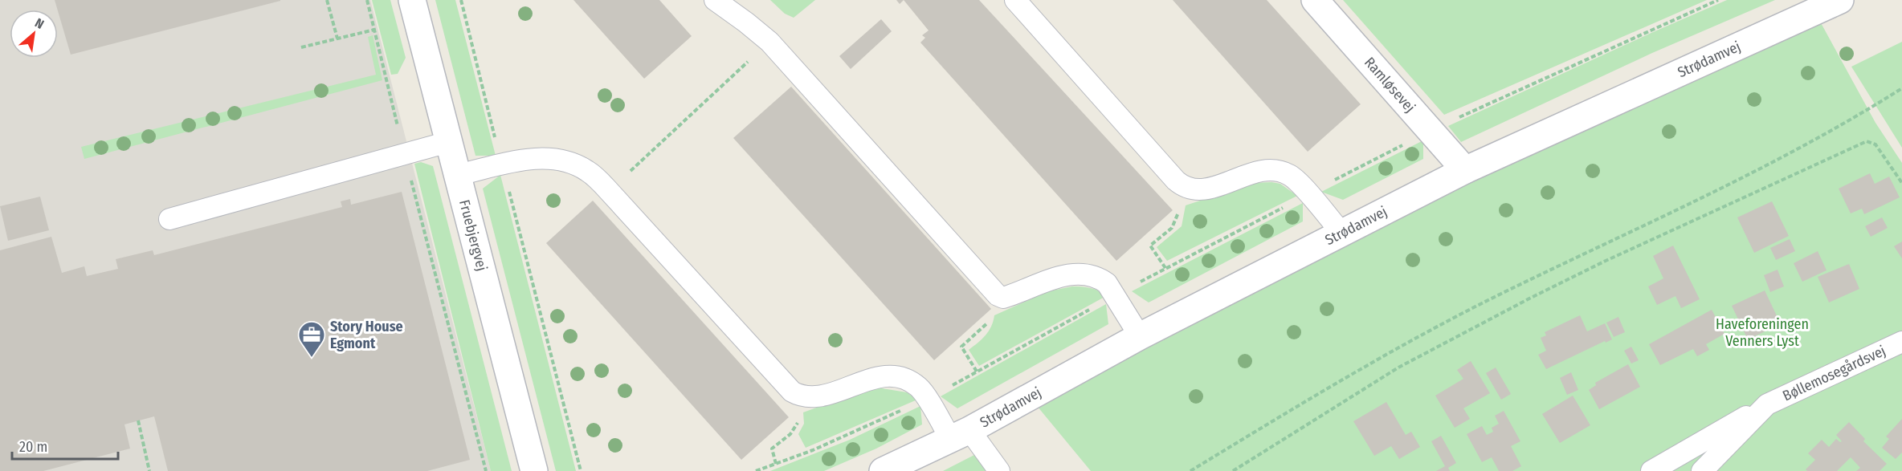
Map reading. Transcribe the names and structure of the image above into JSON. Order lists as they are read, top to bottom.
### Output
{
  "streets": {
    "street": ["Strødamvej", "Ramløsevej", "Fruebjergvej"],
    "lane": ["Bøllemosegårdsvej"]
  },
  "crossings": [
    ["Strødamvej", "Ramløsevej"]
  ],
  "parks": ["Haveforeningen Venners Lyst"],
  "places": {
    "office": ["Story House Egmont"]
  },
  "scale_bar": "20 m",
  "north": "top right"
}
